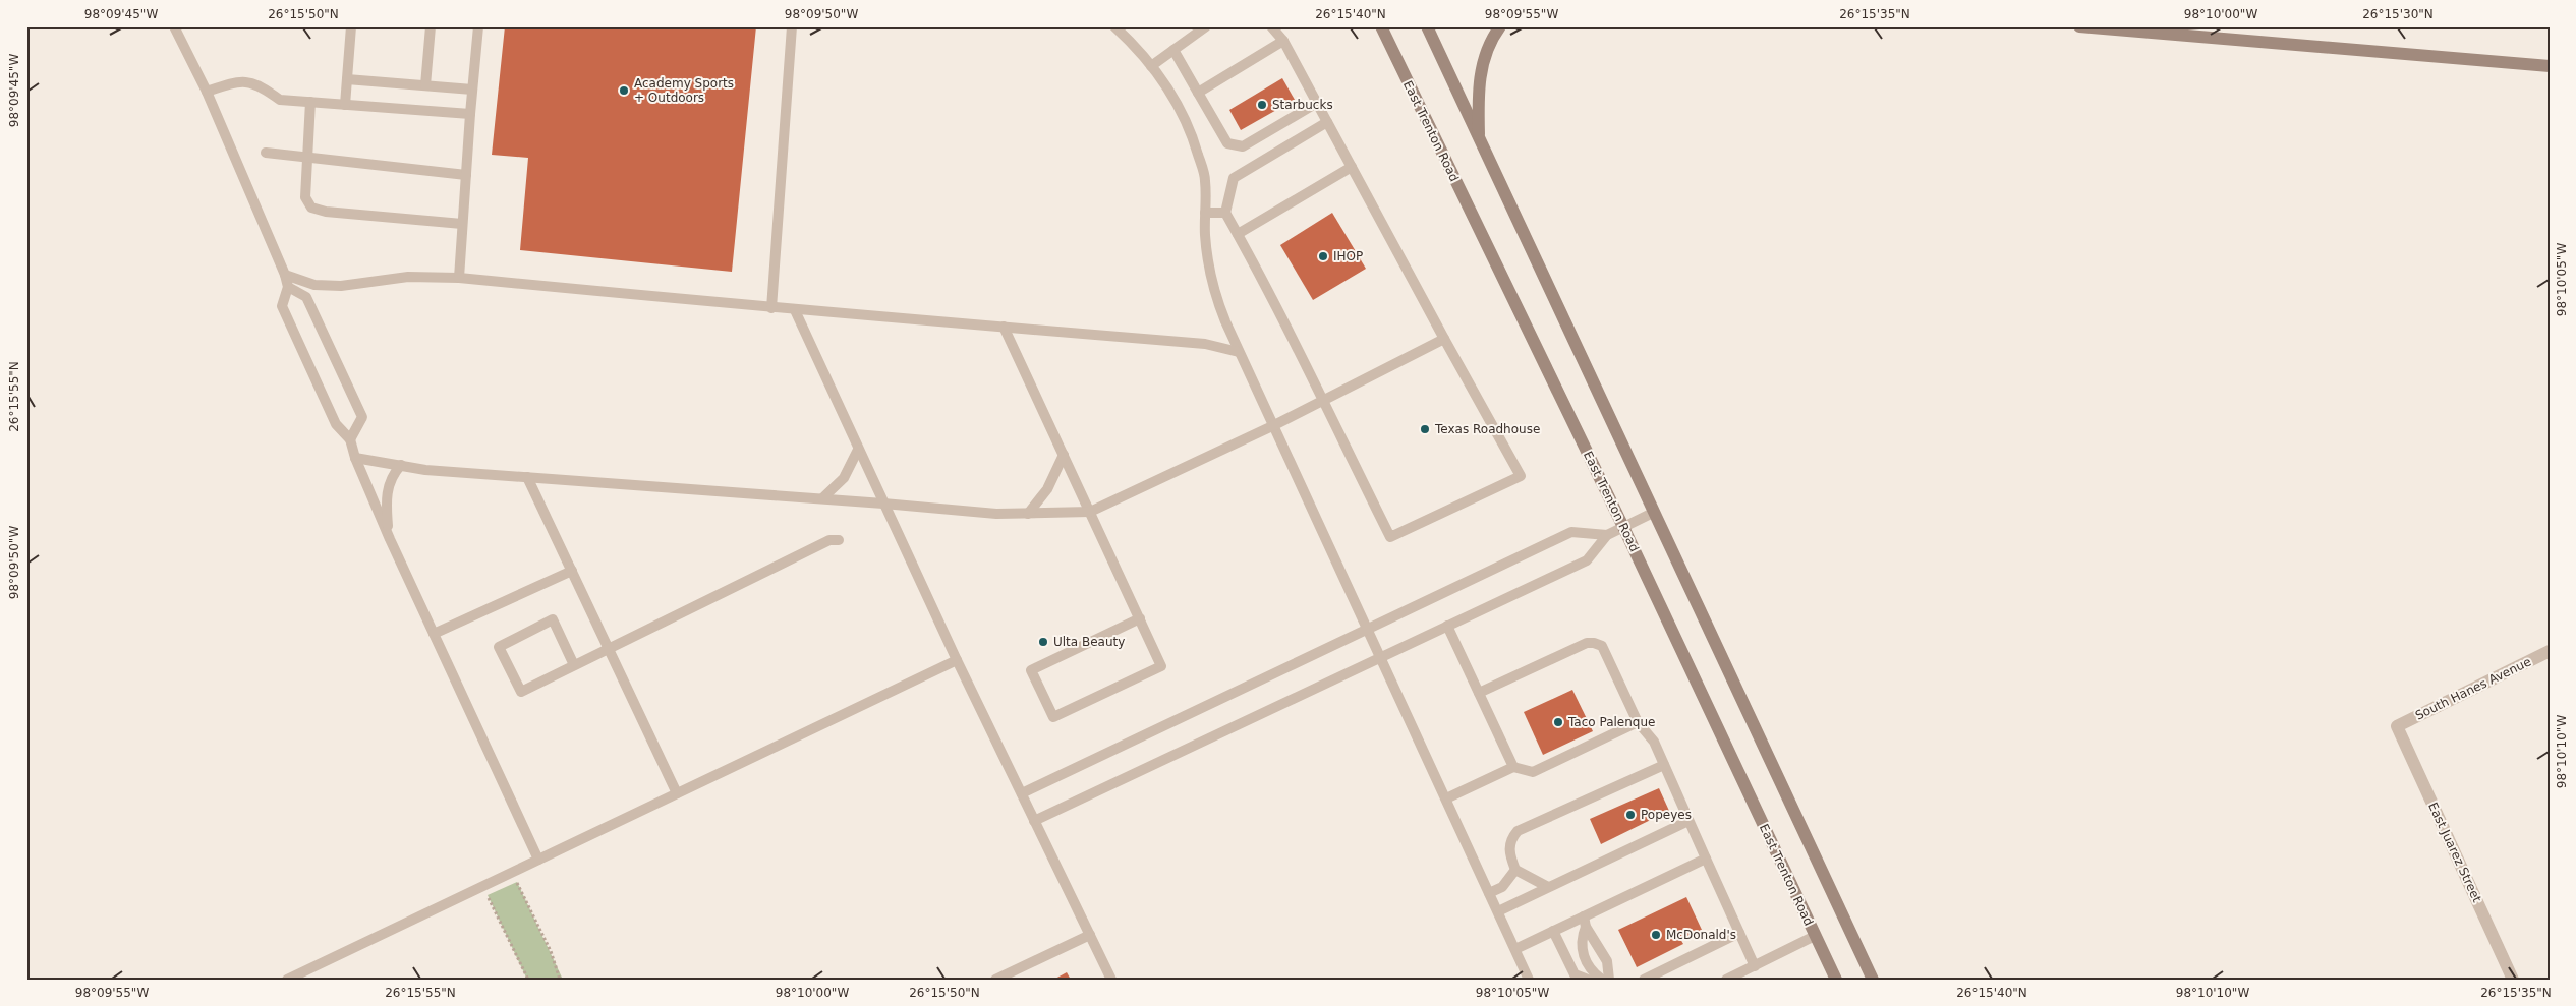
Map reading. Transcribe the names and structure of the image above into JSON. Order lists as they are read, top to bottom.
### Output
{
  "streets": {
    "main road": ["East Trenton Road"],
    "street": ["South Hanes Avenue", "East Juarez Street"]
  },
  "crossings": [
    ["South Hanes Avenue", "East Juarez Street"]
  ],
  "places": [
    "Academy Sports + Outdoors",
    "Starbucks",
    "IHOP",
    "Texas Roadhouse",
    "Ulta Beauty",
    "Taco Palenque",
    "Popeyes",
    "McDonald's"
  ],
  "coordinates": [
    "98°09'45\"W",
    "26°15'50\"N",
    "98°09'50\"W",
    "26°15'40\"N",
    "98°09'55\"W",
    "26°15'35\"N",
    "98°10'00\"W",
    "26°15'30\"N",
    "98°10'05\"W",
    "26°15'55\"N",
    "98°10'10\"W"
  ]
}
